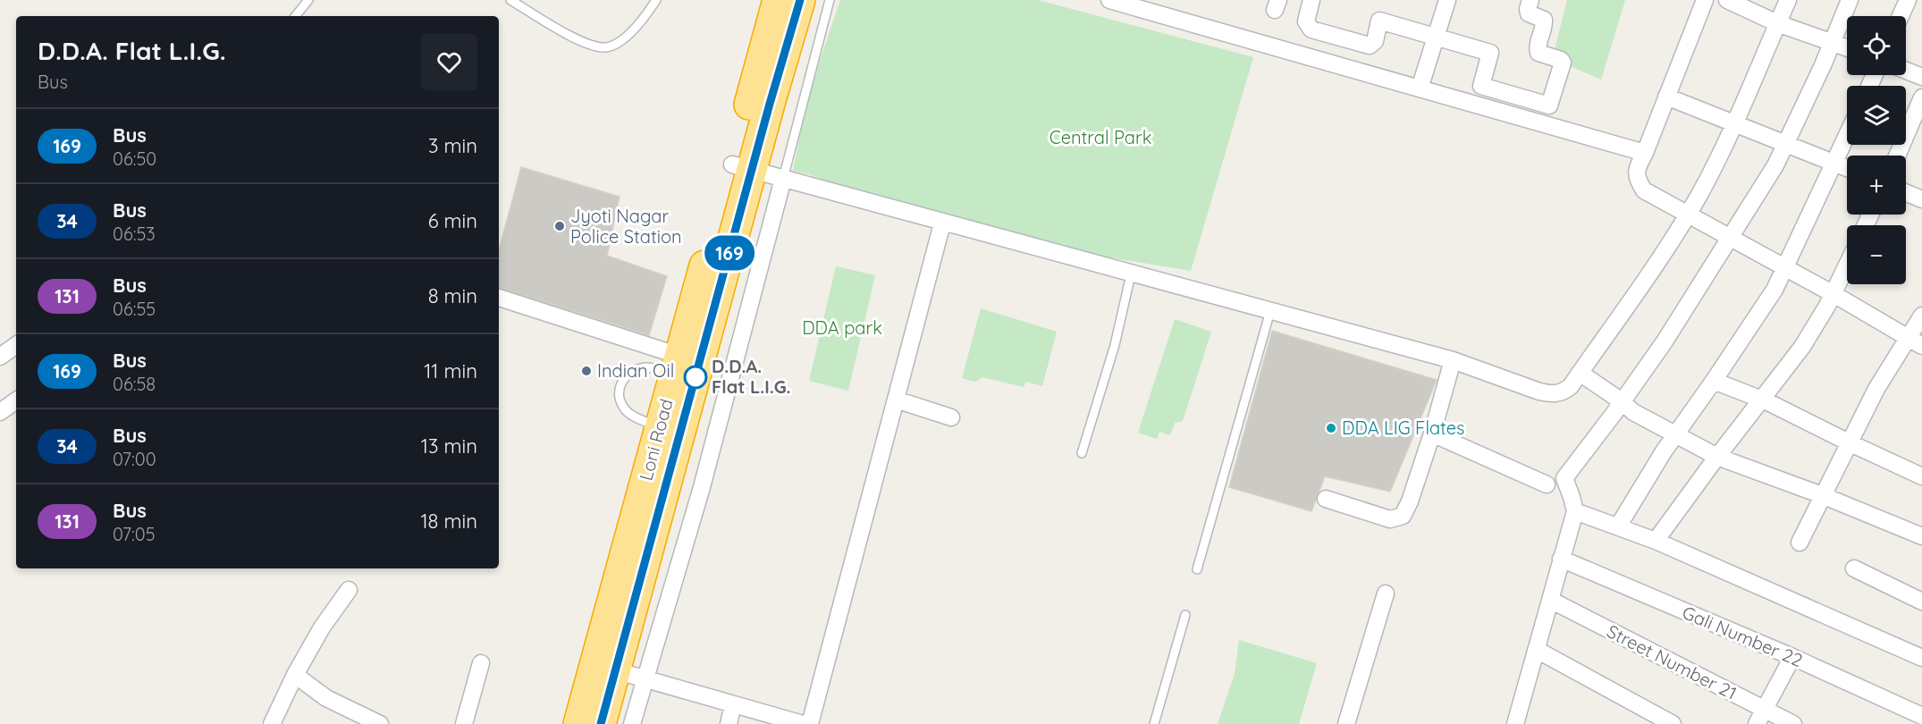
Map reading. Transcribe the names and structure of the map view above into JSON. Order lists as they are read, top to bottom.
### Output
{
  "streets": {
    "highway": ["Loni Road"],
    "street": ["Gali Number 22", "Street Number 21"]
  },
  "parks": ["Central Park", "DDA park"],
  "places": [
    "Jyoti Nagar Police Station",
    "Indian Oil",
    "D.D.A. Flat L.I.G.",
    "DDA LIG Flates"
  ],
  "lines": ["bus line 169"],
  "page": {
    "on_map": "169",
    "map_buttons": ["+", "−"],
    "heading": ["D.D.A. Flat L.I.G.", "Bus"],
    "list": [
      {
        "mark": "169",
        "name": "Bus",
        "note": "06:50",
        "value": "3 min"
      },
      {
        "mark": "34",
        "name": "Bus",
        "note": "06:53",
        "value": "6 min"
      },
      {
        "mark": "131",
        "name": "Bus",
        "note": "06:55",
        "value": "8 min"
      },
      {
        "mark": "169",
        "name": "Bus",
        "note": "06:58",
        "value": "11 min"
      },
      {
        "mark": "34",
        "name": "Bus",
        "note": "07:00",
        "value": "13 min"
      },
      {
        "mark": "131",
        "name": "Bus",
        "note": "07:05",
        "value": "18 min"
      }
    ]
  }
}
